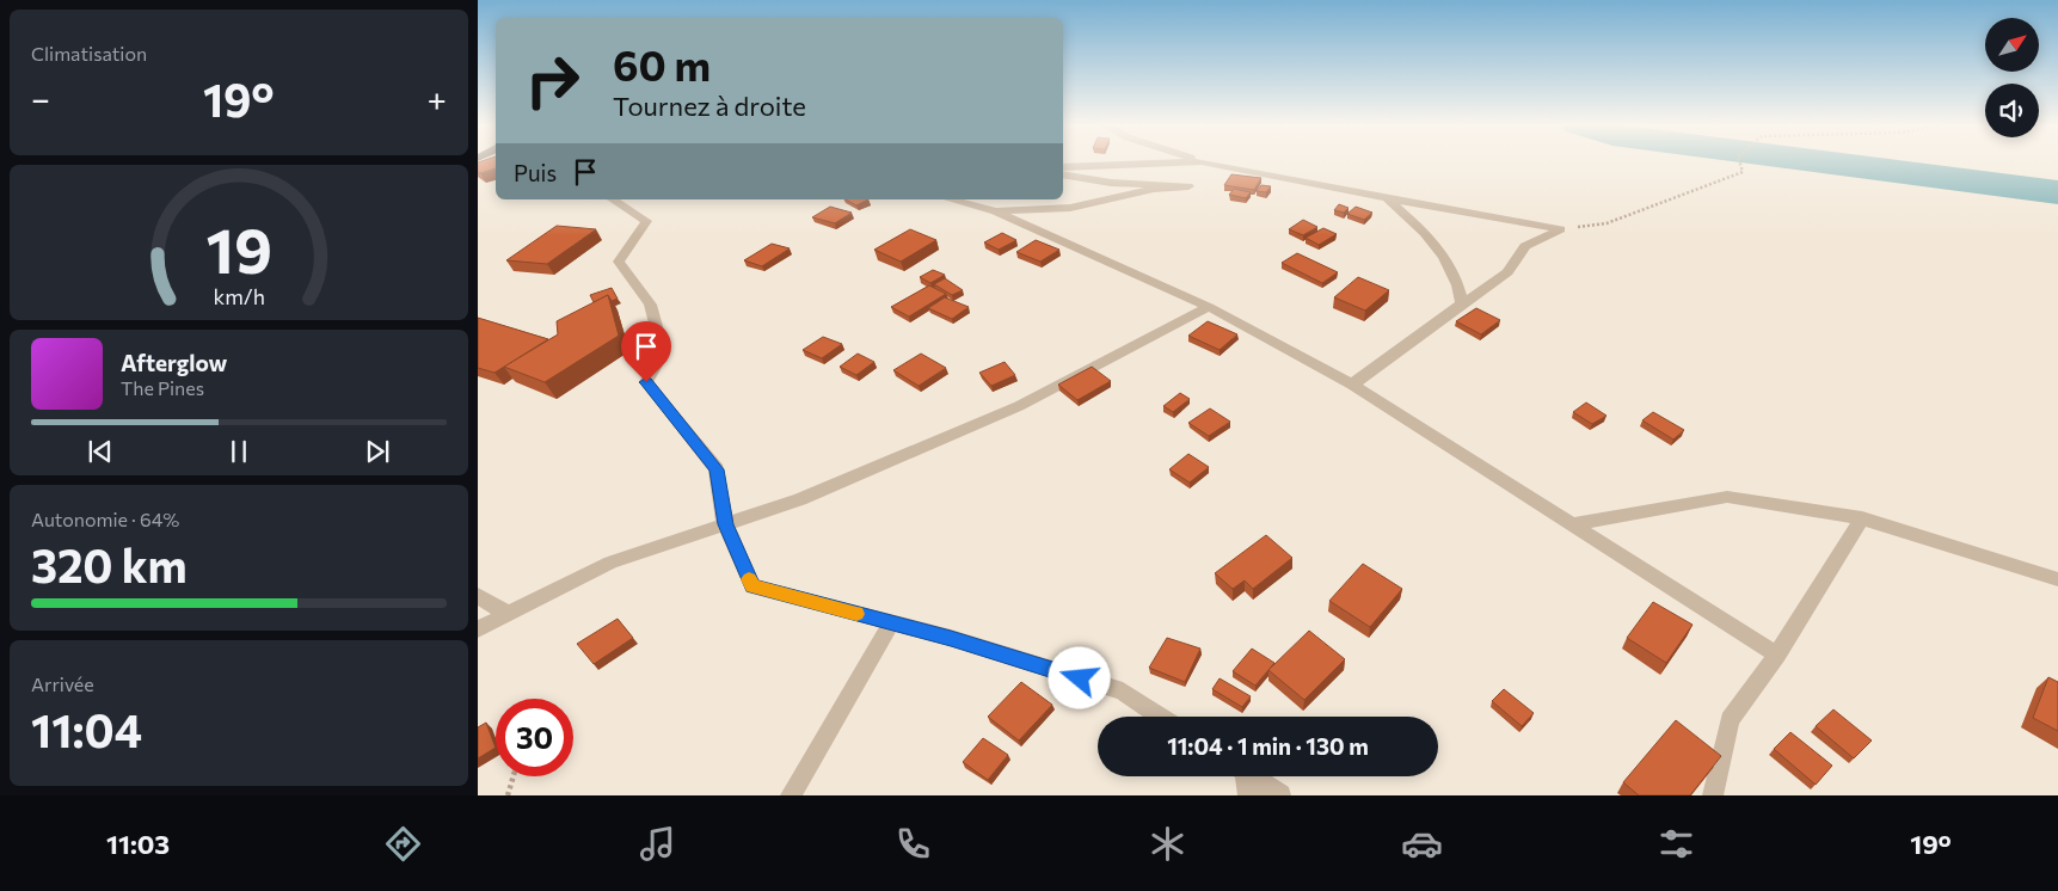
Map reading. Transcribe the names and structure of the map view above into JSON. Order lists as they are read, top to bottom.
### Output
{
  "north": "top right",
  "page": {
    "tile": [
      "Climatisation",
      ["Autonomie · 64%", "320 km"],
      ["Arrivée", "11:04"]
    ],
    "turn": ["60 m", "Tournez à droite"],
    "heat": ["−", "19°", "+"],
    "then": "Puis",
    "song": ["Afterglow", "The Pines"],
    "limit": "30",
    "trip": "11:04 · 1 min · 130 m",
    "tabs": ["11:03", "19°"],
    "gauge": ["19", "km/h"]
  }
}
